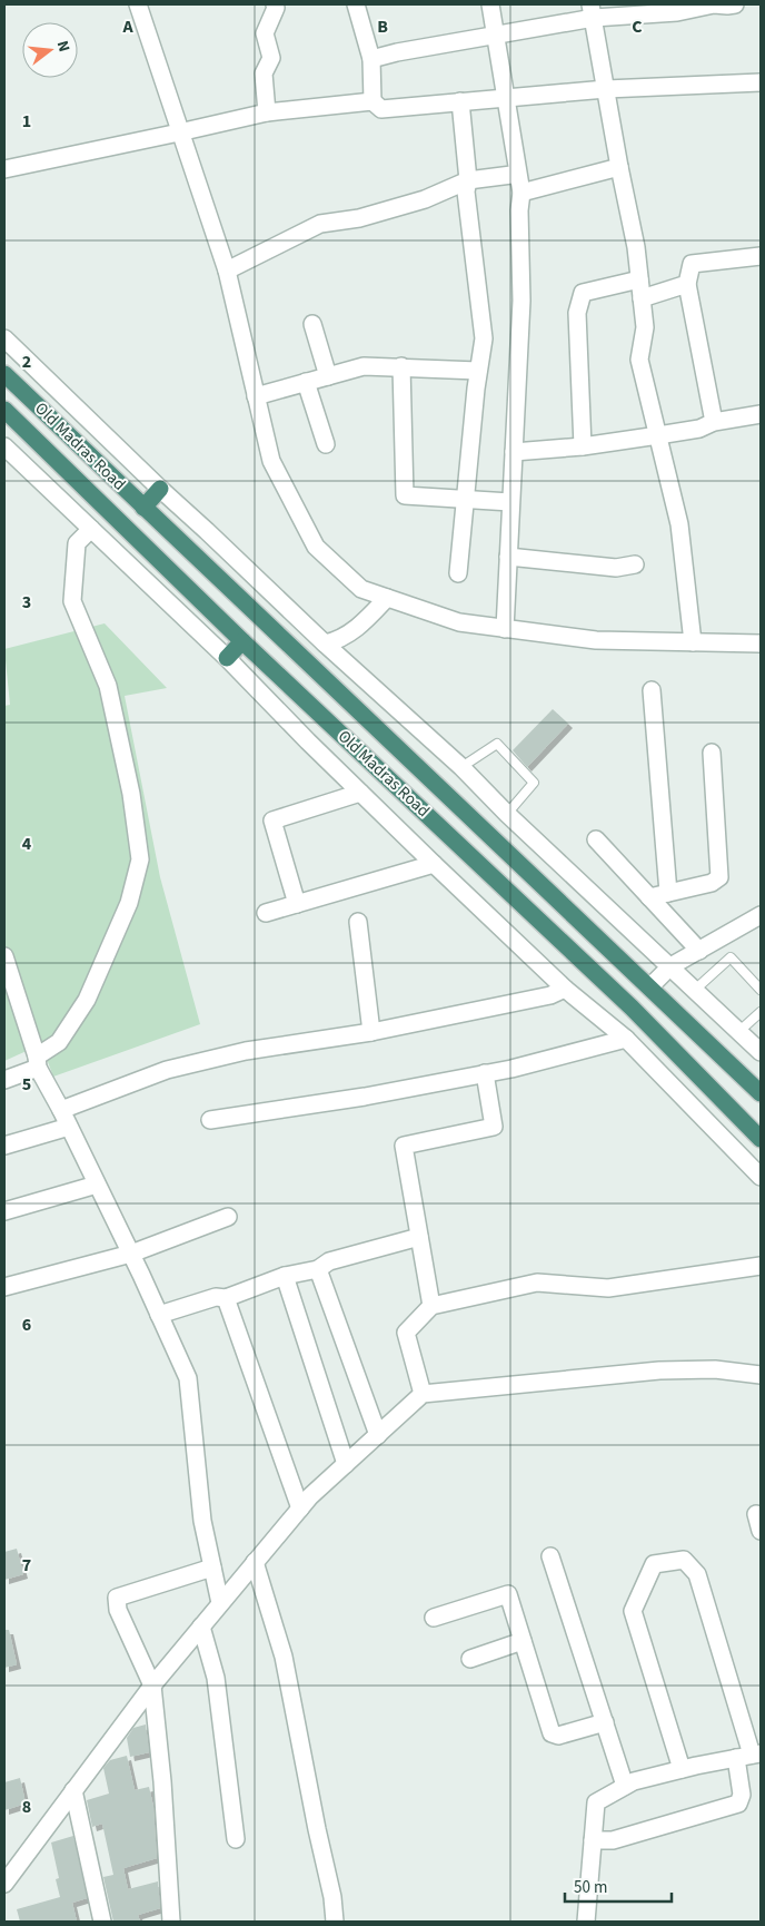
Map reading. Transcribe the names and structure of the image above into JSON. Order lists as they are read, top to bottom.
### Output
{
  "streets": {
    "highway": ["Old Madras Road"]
  },
  "scale_bar": "50 m",
  "north": "right",
  "grid": {
    "columns": ["A", "B", "C"],
    "rows": [
      "1",
      "2",
      "3",
      "4",
      "5",
      "6",
      "7",
      "8"
    ]
  }
}
